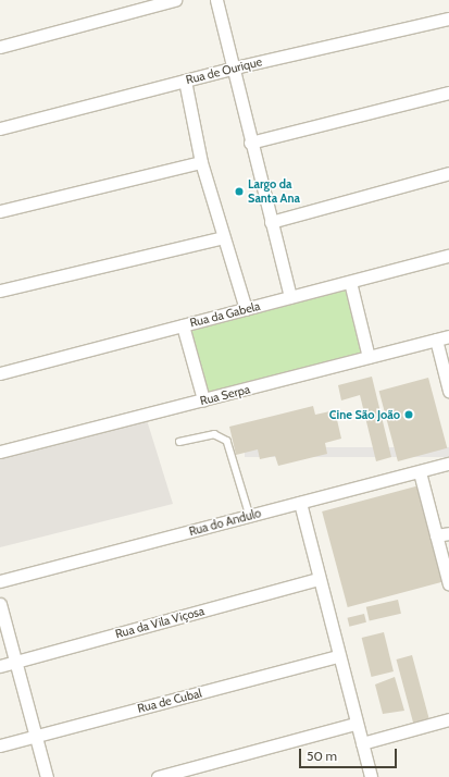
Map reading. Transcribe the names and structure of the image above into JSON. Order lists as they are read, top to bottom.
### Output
{
  "streets": {
    "street": [
      "Rua de Ourique",
      "Rua da Gabela",
      "Rua Serpa",
      "Rua do Andulo",
      "Rua da Vila Viçosa",
      "Rua de Cubal"
    ]
  },
  "places": ["Largo da Santa Ana", "Cine São João"],
  "scale_bar": "50 m"
}
